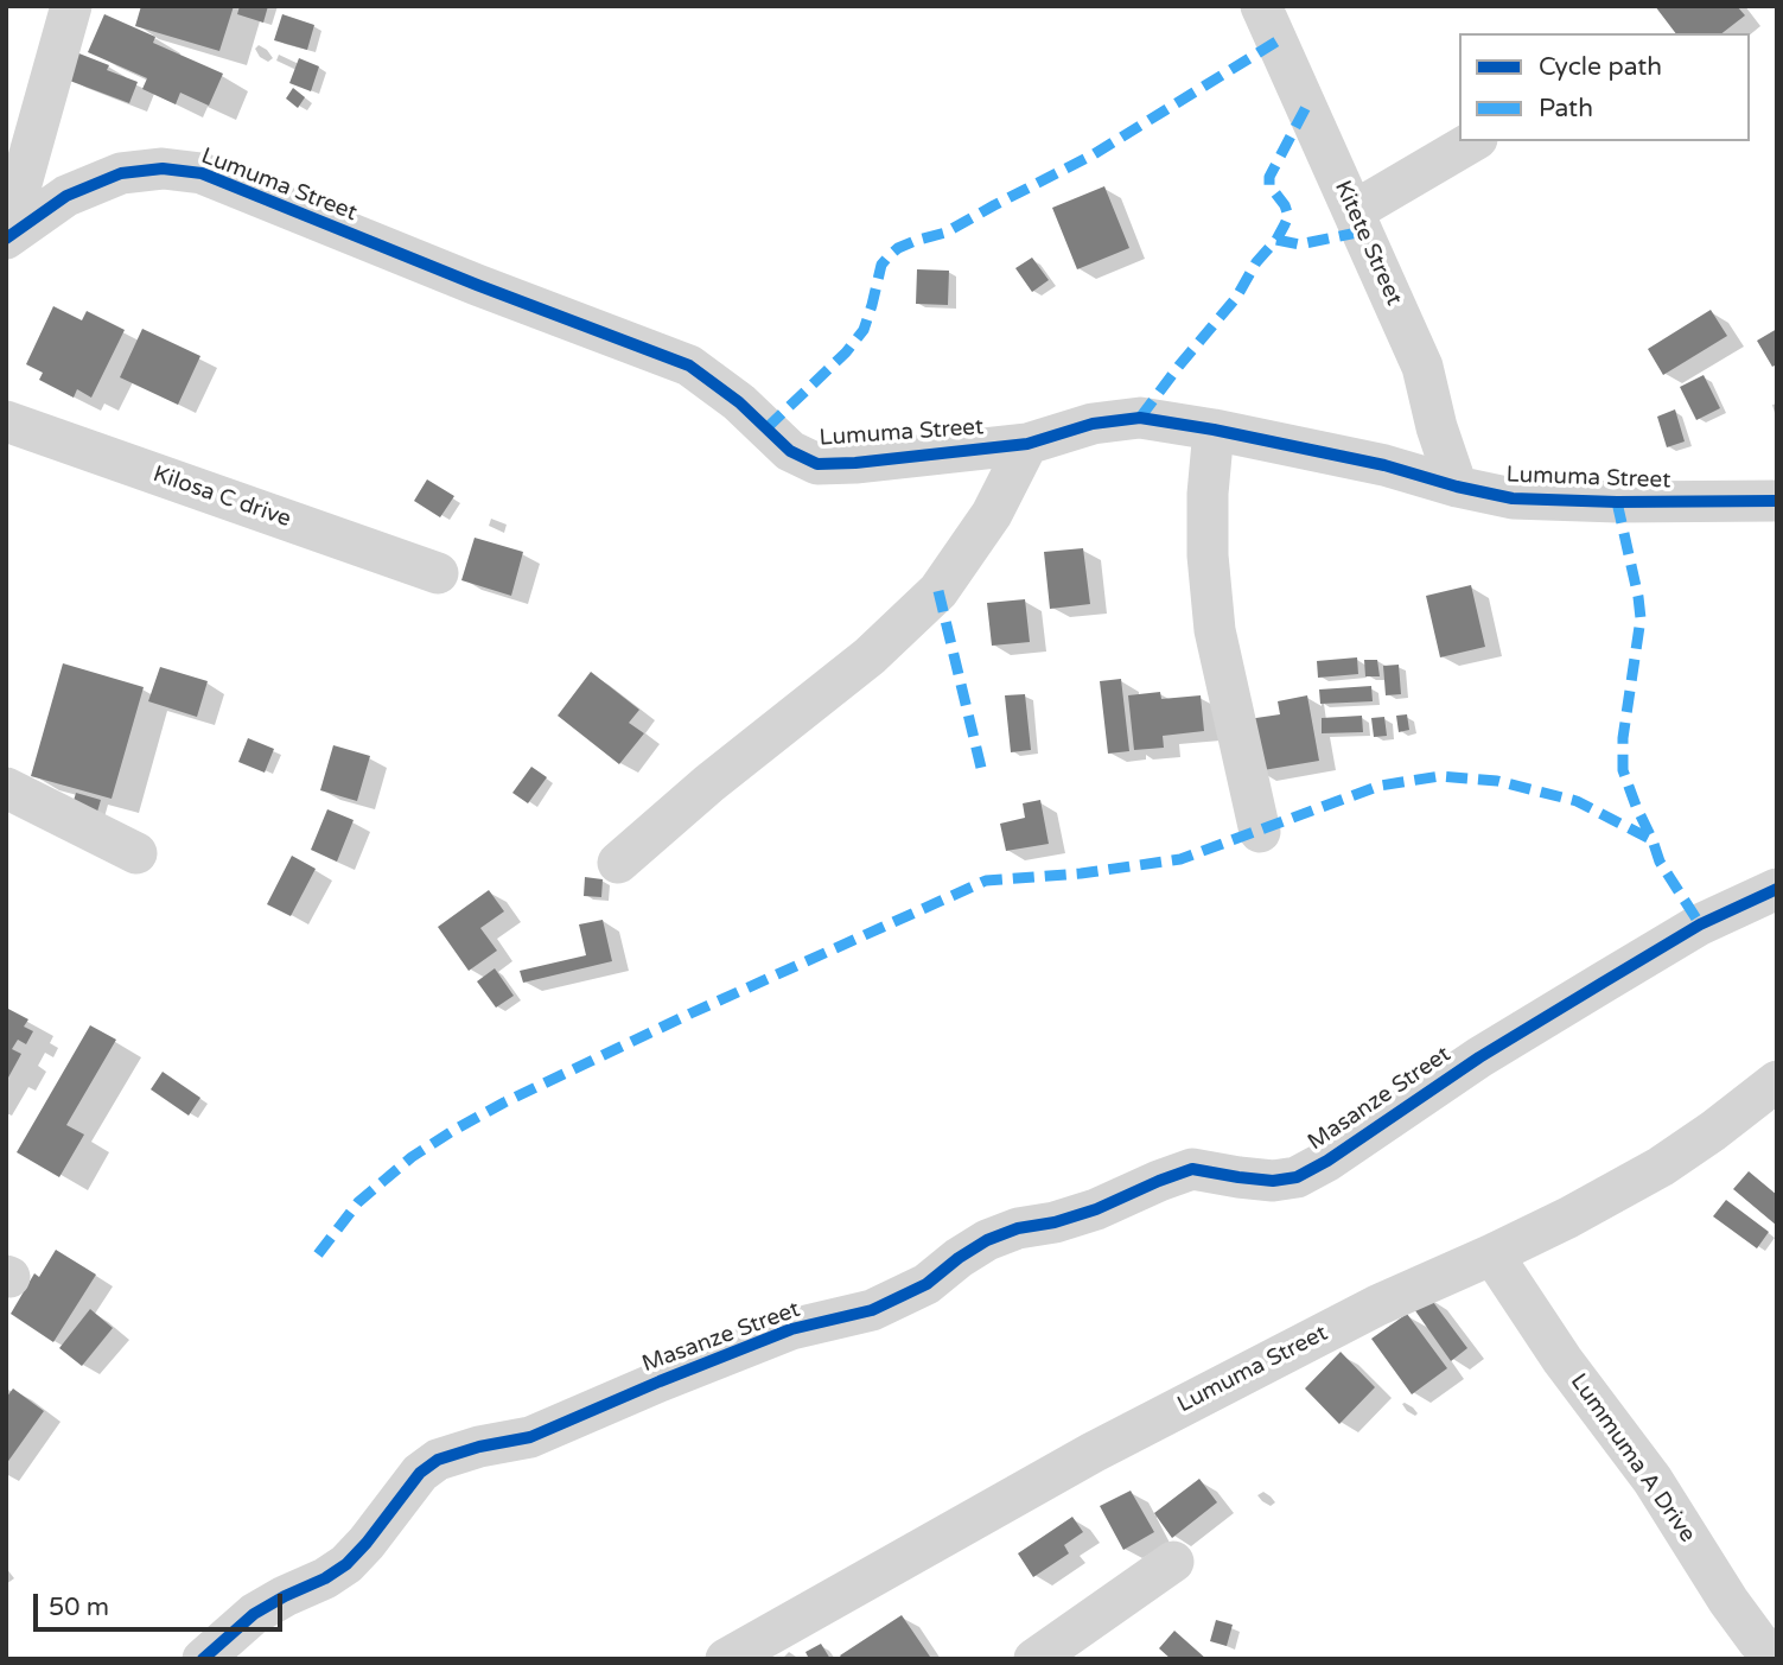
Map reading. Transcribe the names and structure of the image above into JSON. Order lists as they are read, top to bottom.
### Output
{
  "streets": {
    "street": [
      "Lumuma Street",
      "Kitete Street",
      "Kilosa C drive",
      "Masanze Street",
      "Lummuma A Drive"
    ]
  },
  "crossings": [
    ["Lumuma Street", "Kitete Street"],
    ["Lumuma Street", "Lummuma A Drive"]
  ],
  "legend": ["Cycle path", "Path"],
  "scale_bar": "50 m"
}
